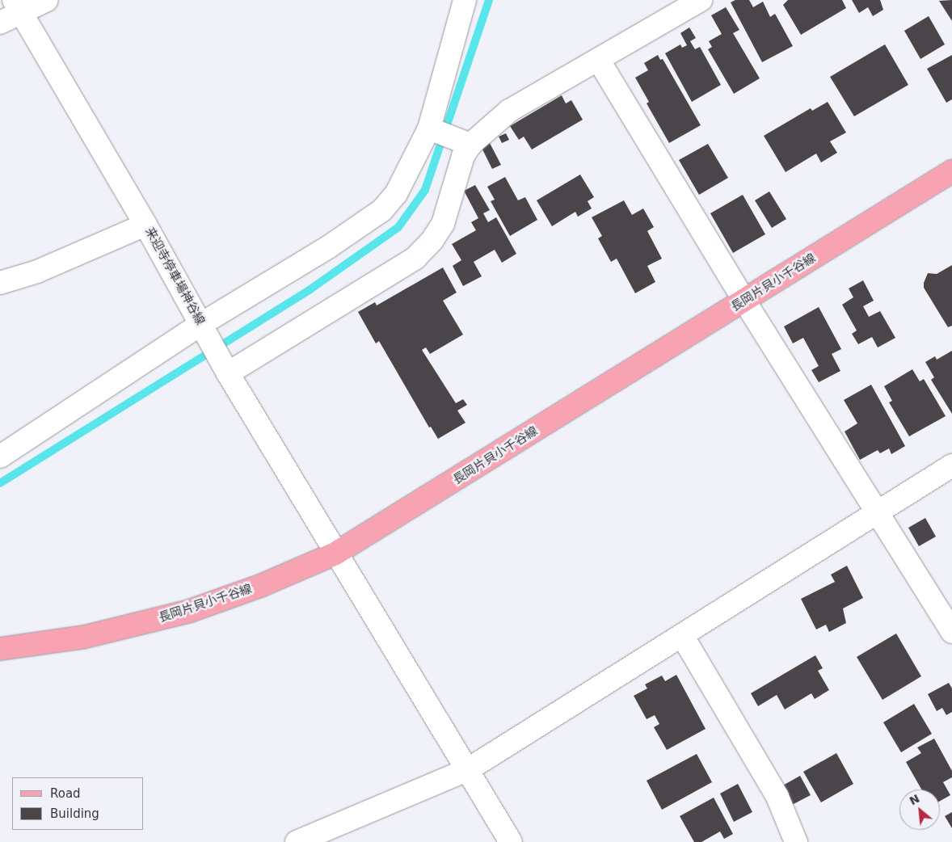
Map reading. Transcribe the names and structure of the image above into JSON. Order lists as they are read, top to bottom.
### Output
{
  "streets": {
    "main road": ["長岡片貝小千谷線"],
    "street": ["来迎寺停車場神谷線"]
  },
  "crossings": [
    ["来迎寺停車場神谷線", "長岡片貝小千谷線"]
  ],
  "legend": ["Road", "Building"],
  "north": "top left"
}
